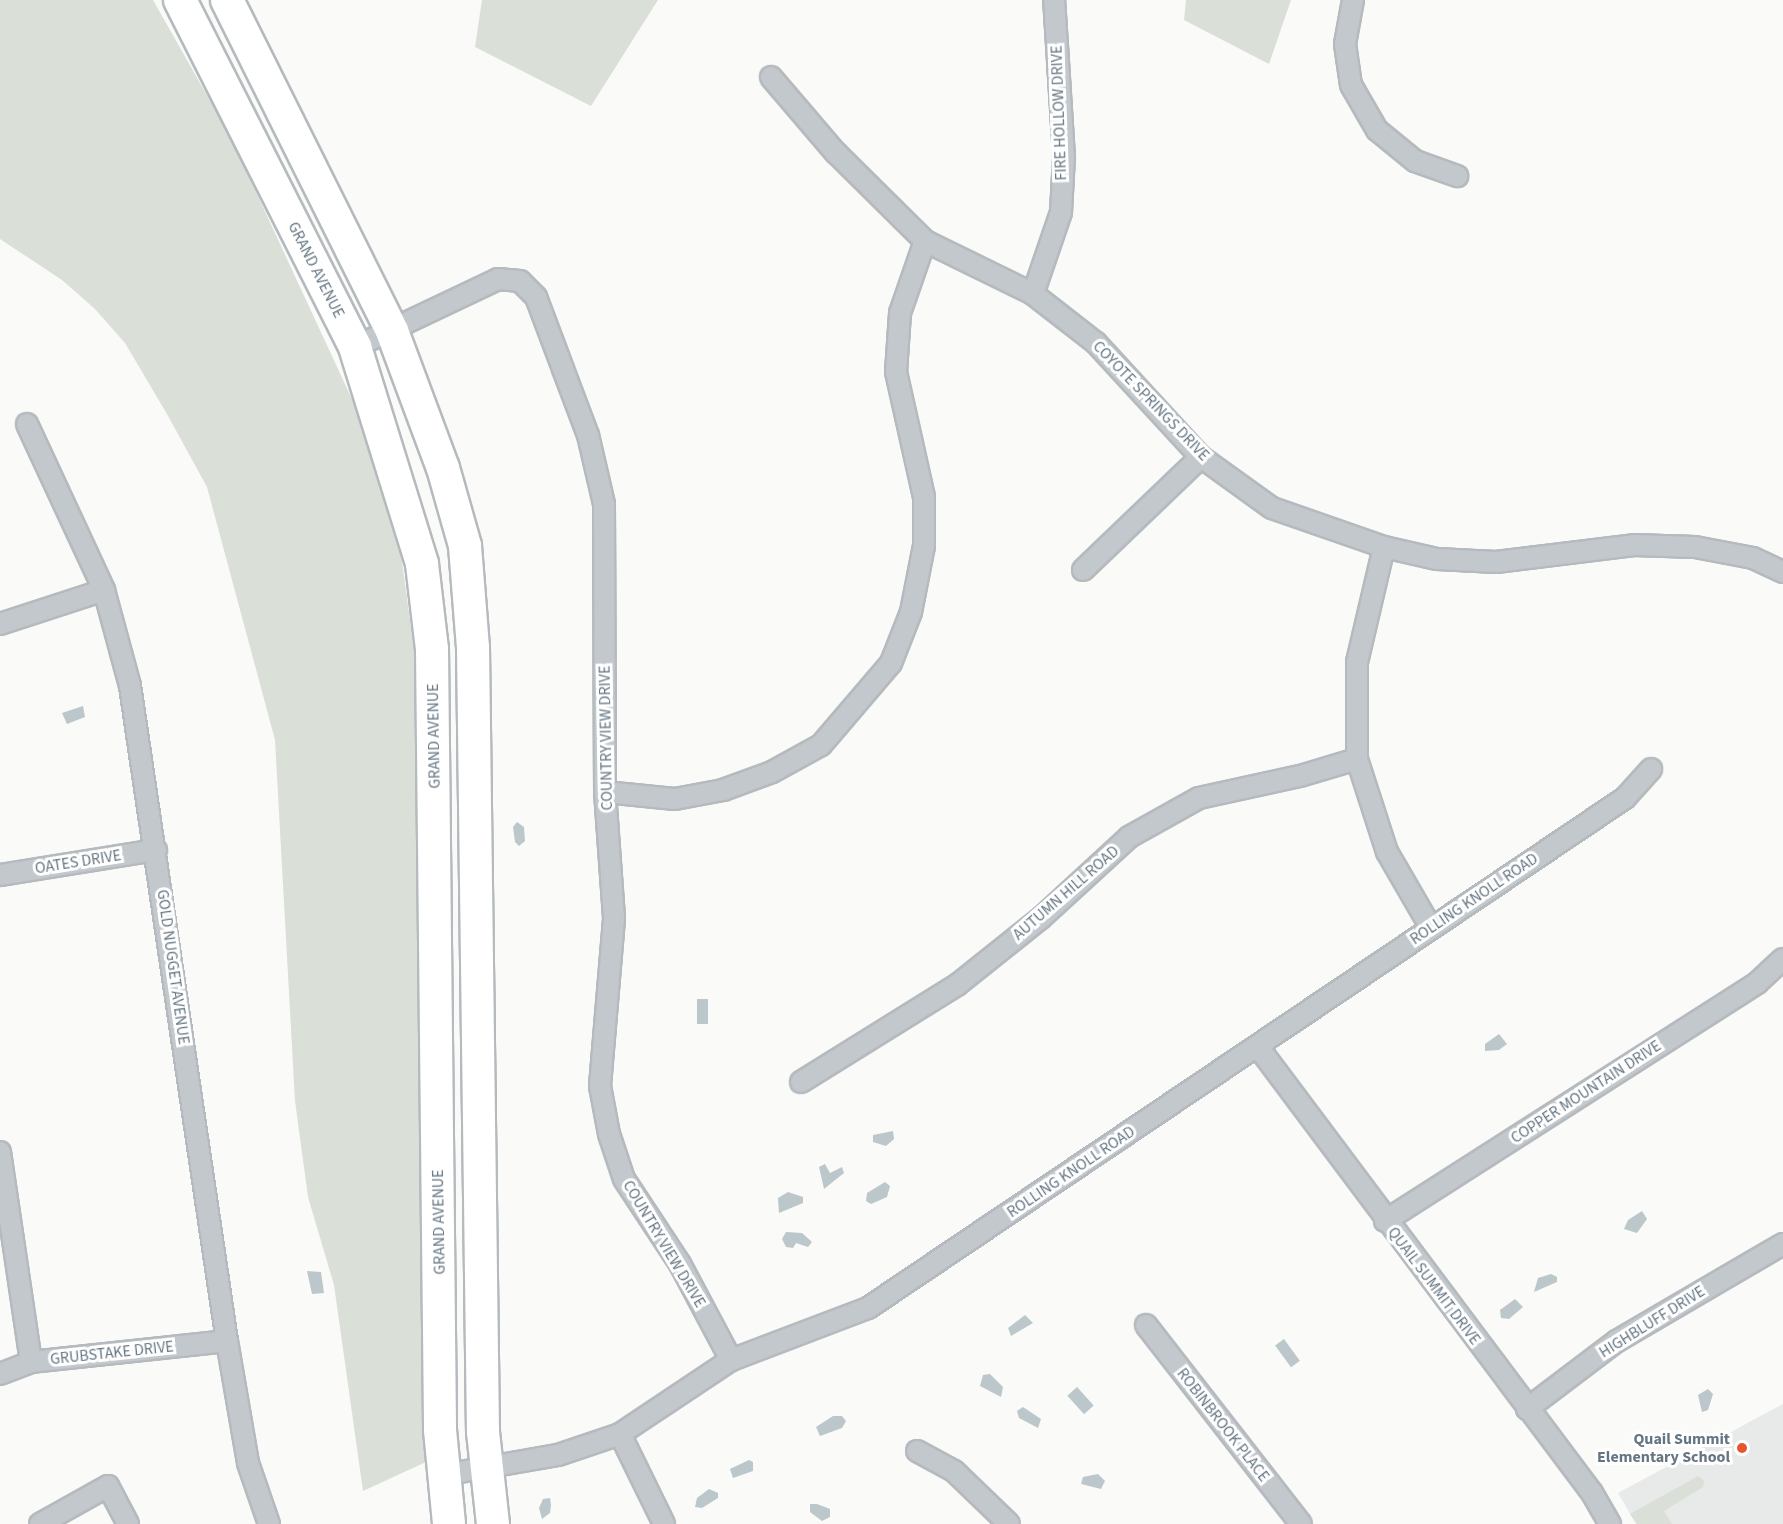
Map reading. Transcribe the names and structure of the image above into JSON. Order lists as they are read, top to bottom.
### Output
{
  "streets": {
    "main road": ["GRAND AVENUE"],
    "street": [
      "FIRE HOLLOW DRIVE",
      "COYOTE SPRINGS DRIVE",
      "COUNTRY VIEW DRIVE",
      "OATES DRIVE",
      "AUTUMN HILL ROAD",
      "ROLLING KNOLL ROAD",
      "GOLD NUGGET AVENUE",
      "COPPER MOUNTAIN DRIVE",
      "QUAIL SUMMIT DRIVE",
      "HIGHBLUFF DRIVE",
      "GRUBSTAKE DRIVE",
      "ROBINBROOK PLACE"
    ]
  },
  "crossings": [
    ["FIRE HOLLOW DRIVE", "COYOTE SPRINGS DRIVE"],
    ["GRAND AVENUE", "COUNTRY VIEW DRIVE"],
    ["GRAND AVENUE", "ROLLING KNOLL ROAD"],
    ["COUNTRY VIEW DRIVE", "ROLLING KNOLL ROAD"],
    ["OATES DRIVE", "GOLD NUGGET AVENUE"],
    ["ROLLING KNOLL ROAD", "QUAIL SUMMIT DRIVE"],
    ["GOLD NUGGET AVENUE", "GRUBSTAKE DRIVE"],
    ["COPPER MOUNTAIN DRIVE", "QUAIL SUMMIT DRIVE"],
    ["QUAIL SUMMIT DRIVE", "HIGHBLUFF DRIVE"]
  ],
  "places": ["Quail Summit Elementary School"]
}
